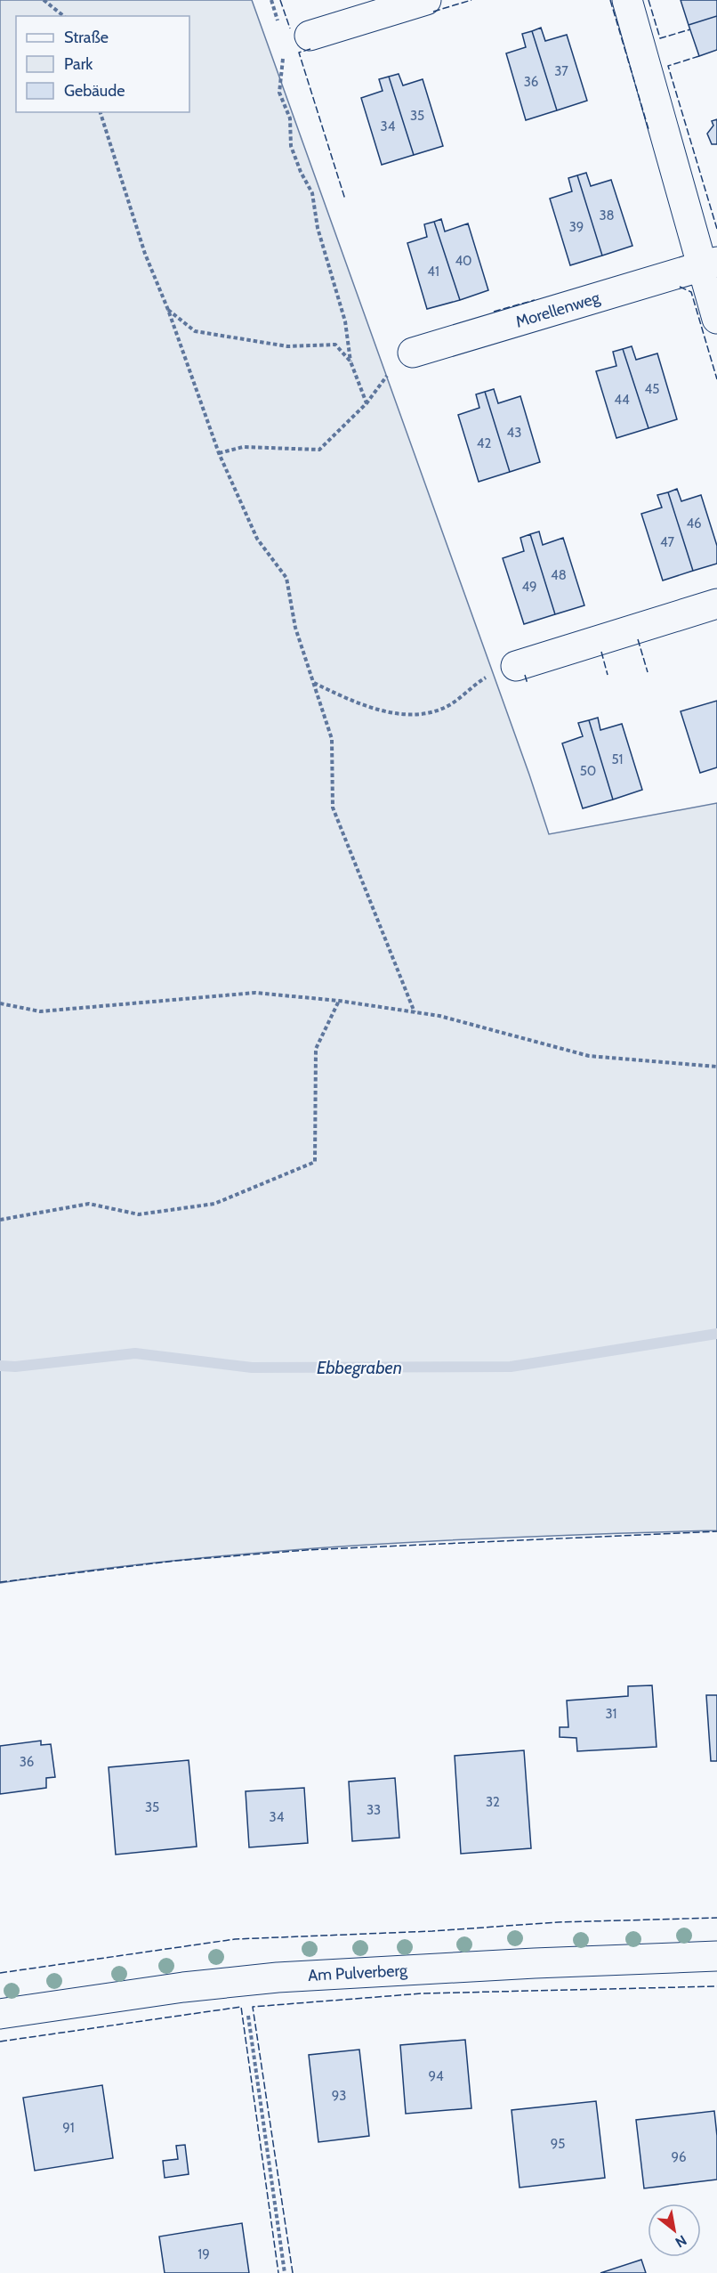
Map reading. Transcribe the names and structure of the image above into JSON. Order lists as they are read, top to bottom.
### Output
{
  "streets": {
    "street": ["Morellenweg", "Am Pulverberg"]
  },
  "water": ["Ebbegraben"],
  "house_numbers": [
    "37",
    "36",
    "35",
    "34",
    "38",
    "39",
    "40",
    "41",
    "45",
    "44",
    "43",
    "42",
    "46",
    "47",
    "48",
    "49",
    "51",
    "50",
    "31",
    "36",
    "32",
    "35",
    "33",
    "34",
    "94",
    "93",
    "91",
    "95",
    "96",
    "19"
  ],
  "legend": ["Straße", "Park", "Gebäude"],
  "north": "bottom right"
}
